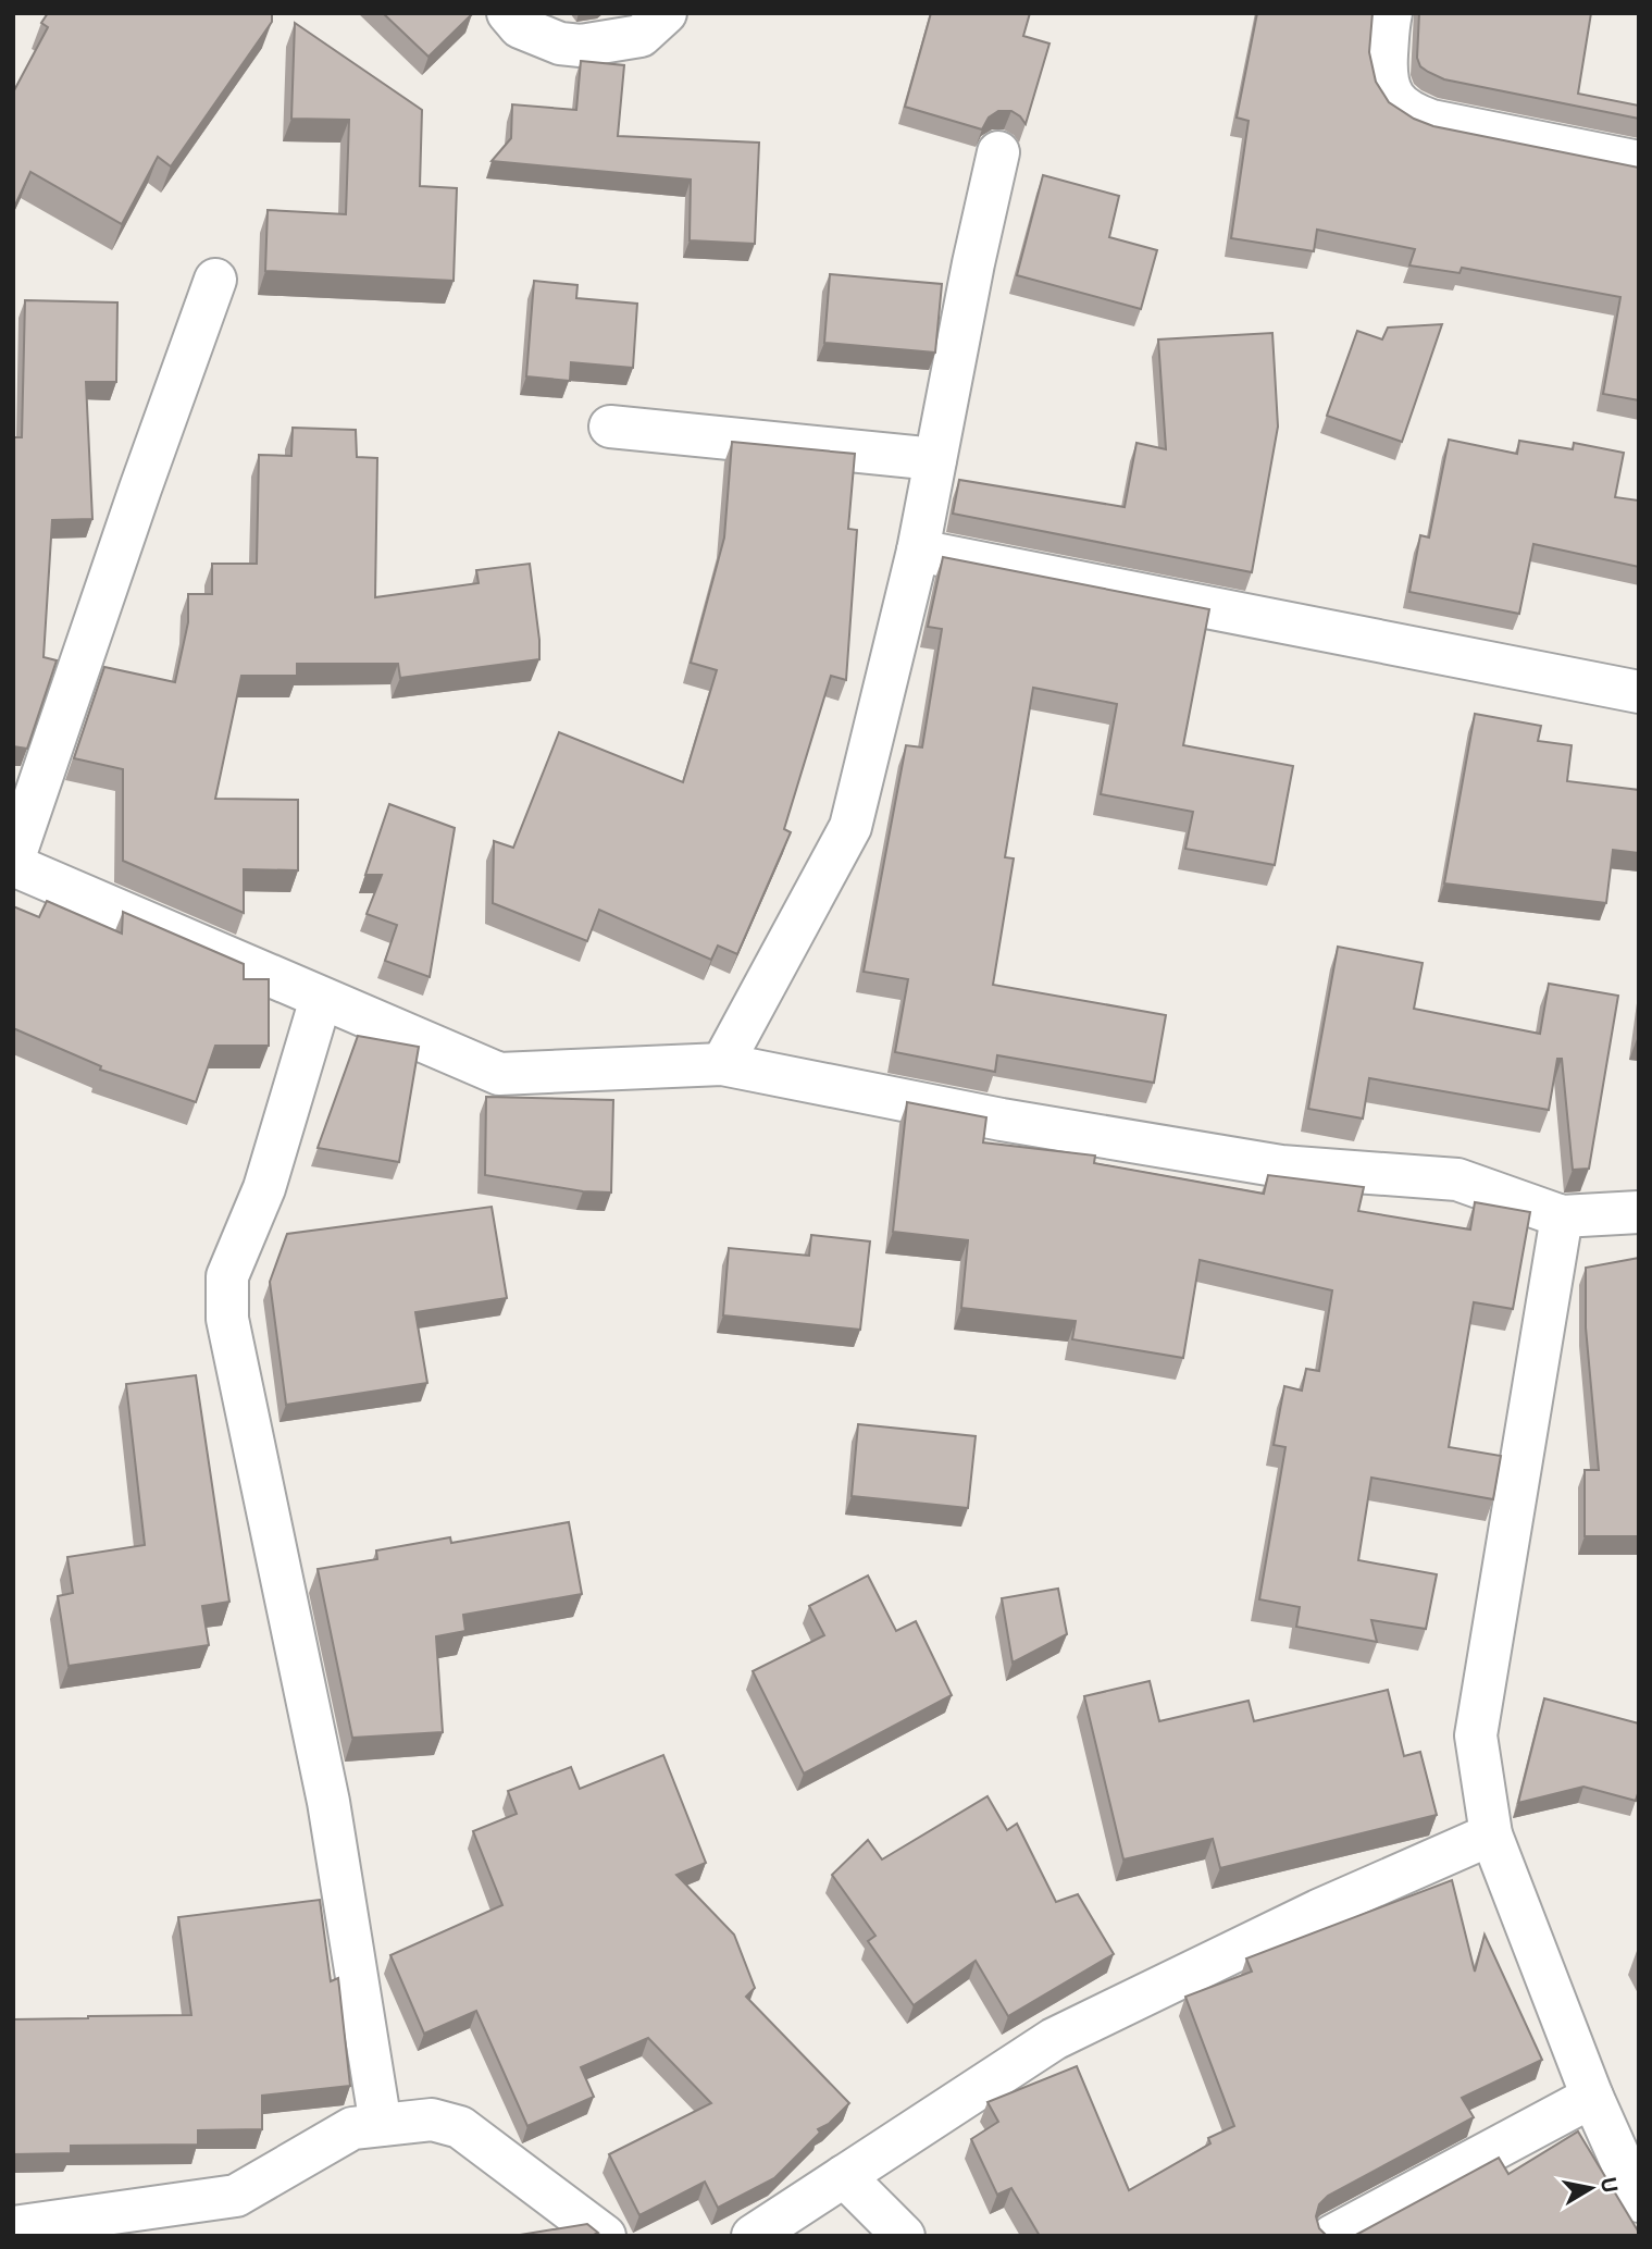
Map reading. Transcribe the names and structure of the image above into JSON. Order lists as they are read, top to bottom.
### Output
{
  "north": "right"
}
